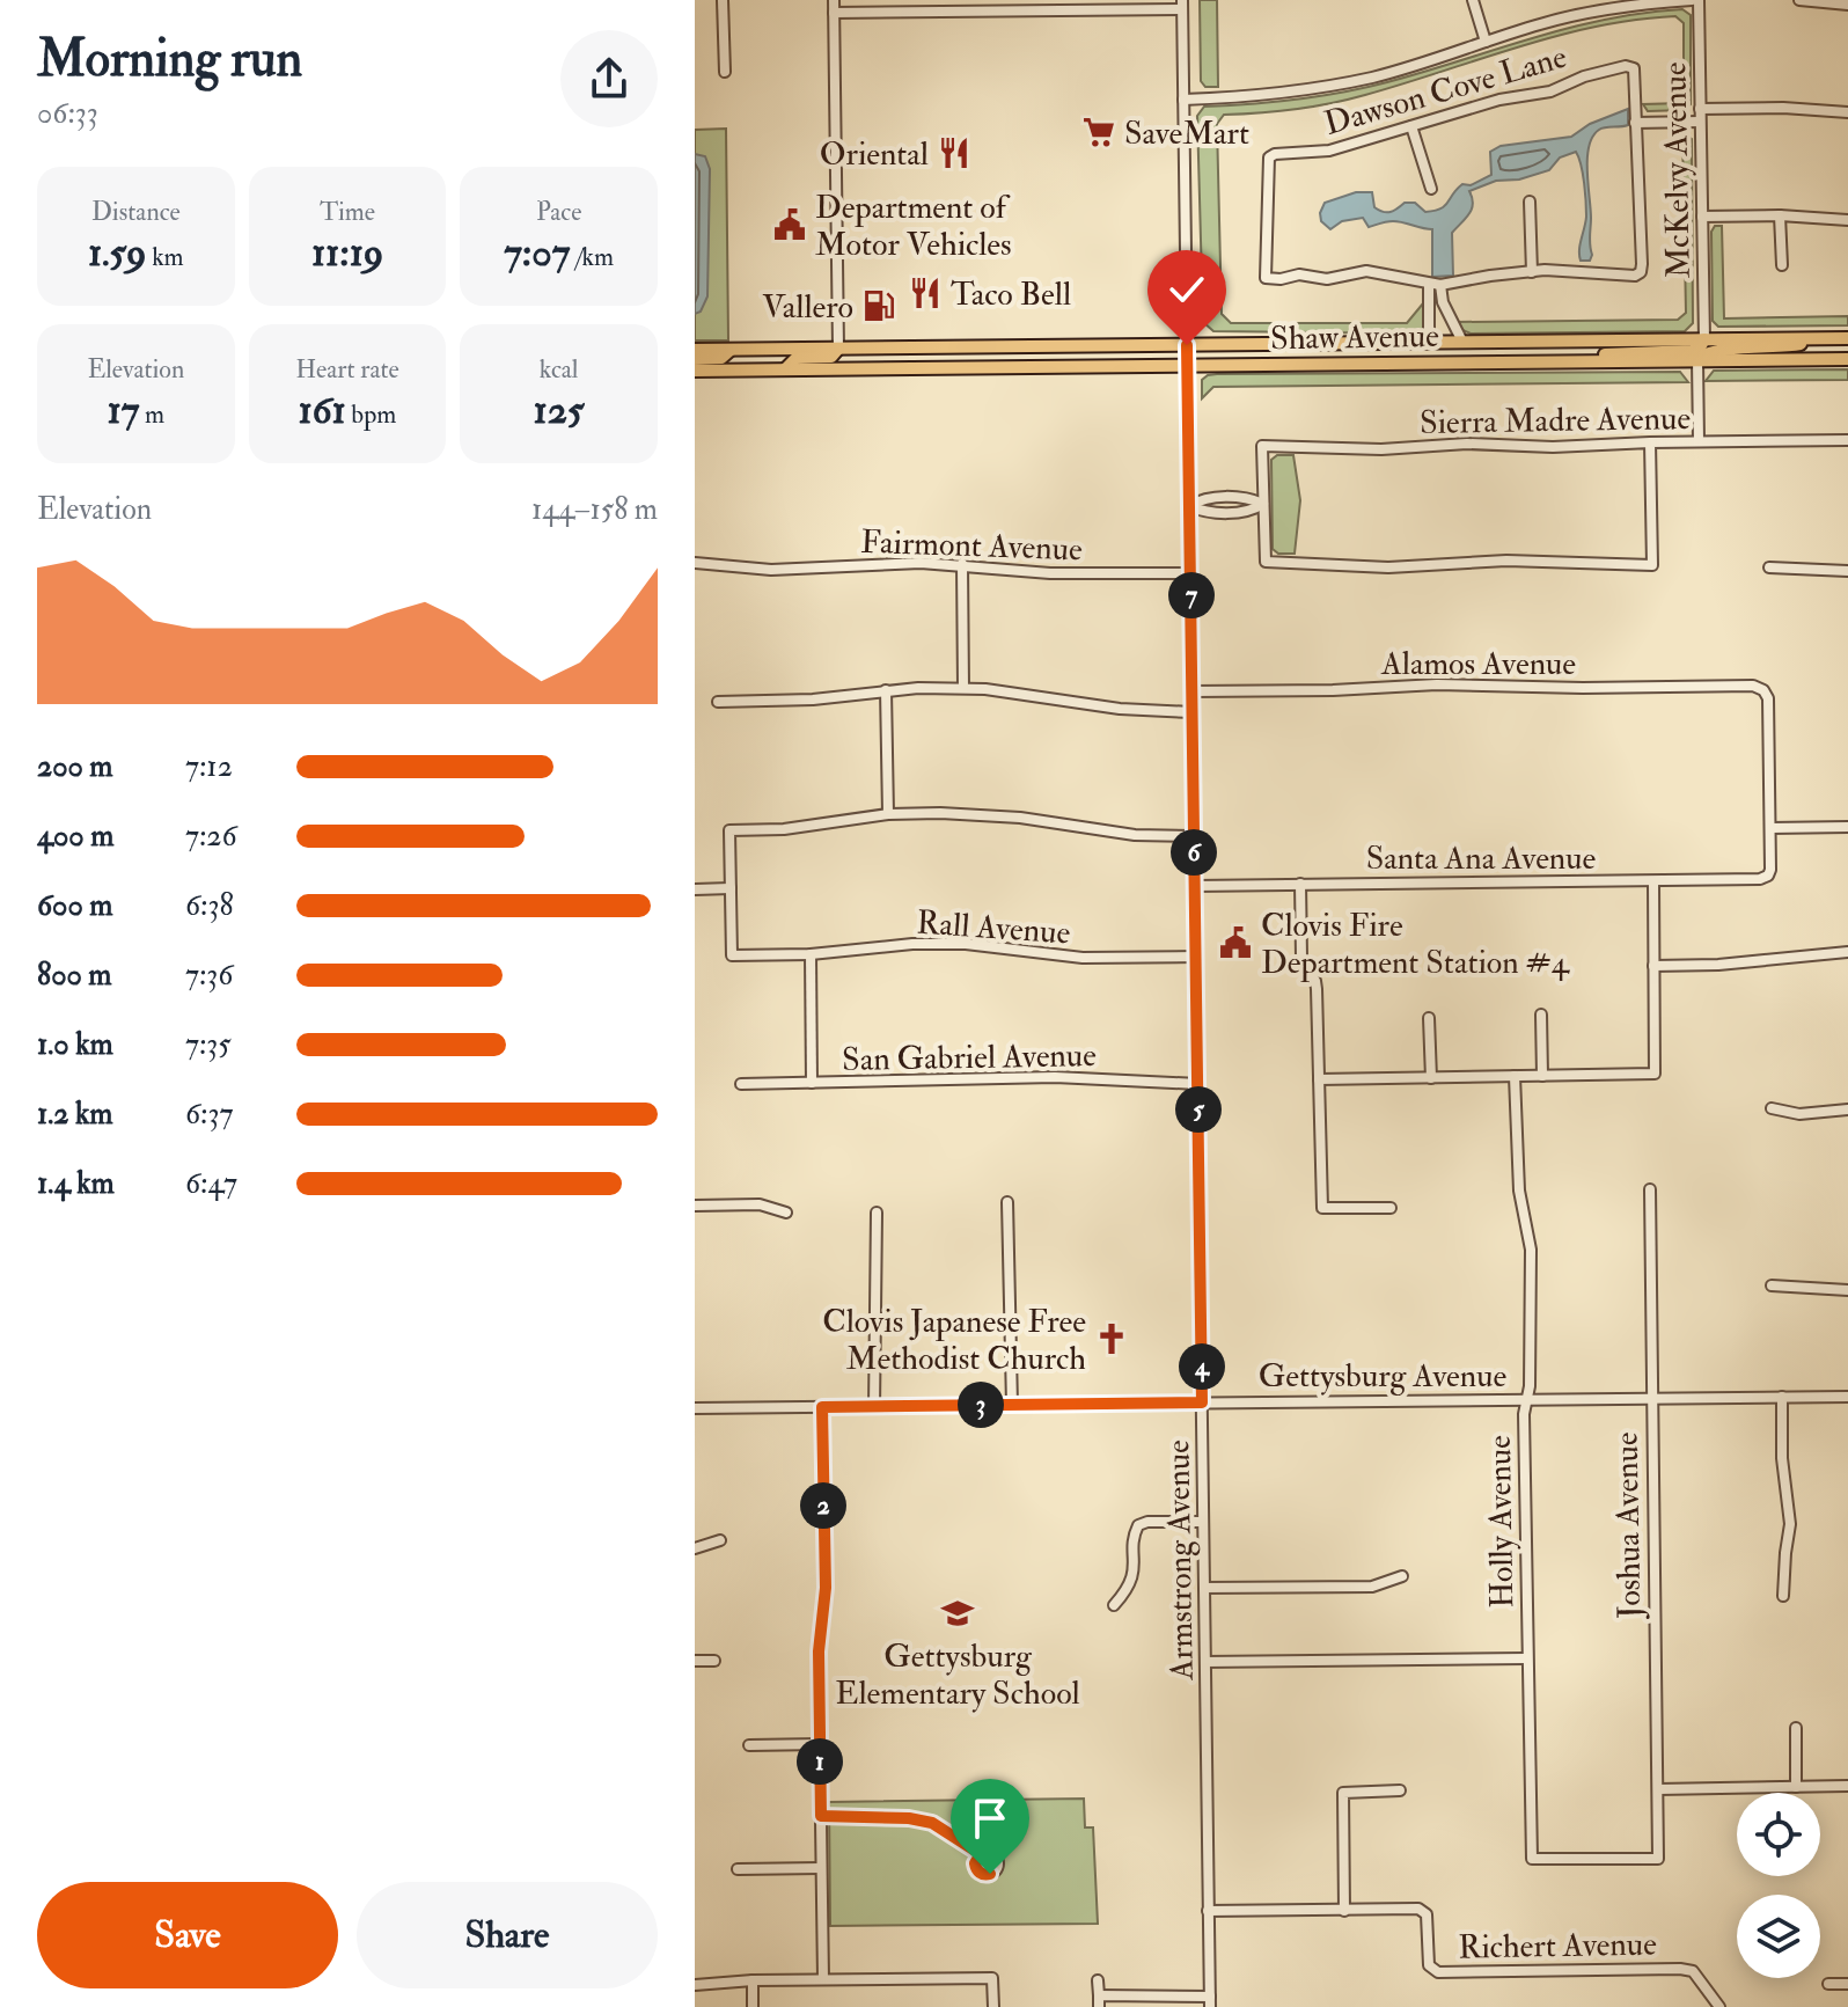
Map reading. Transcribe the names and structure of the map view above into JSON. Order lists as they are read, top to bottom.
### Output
{
  "streets": {
    "main road": ["Shaw Avenue"],
    "street": [
      "Dawson Cove Lane",
      "McKelvy Avenue",
      "Sierra Madre Avenue",
      "Fairmont Avenue",
      "Alamos Avenue",
      "Santa Ana Avenue",
      "Rall Avenue",
      "San Gabriel Avenue",
      "Gettysburg Avenue",
      "Holly Avenue",
      "Joshua Avenue",
      "Armstrong Avenue",
      "Richert Avenue"
    ]
  },
  "crossings": [
    ["McKelvy Avenue", "Shaw Avenue"],
    ["Shaw Avenue", "Armstrong Avenue"],
    ["Fairmont Avenue", "Armstrong Avenue"],
    ["Alamos Avenue", "Santa Ana Avenue"],
    ["Alamos Avenue", "Armstrong Avenue"],
    ["Santa Ana Avenue", "Armstrong Avenue"],
    ["Rall Avenue", "Armstrong Avenue"],
    ["San Gabriel Avenue", "Armstrong Avenue"],
    ["Gettysburg Avenue", "Holly Avenue"],
    ["Gettysburg Avenue", "Joshua Avenue"],
    ["Gettysburg Avenue", "Armstrong Avenue"],
    ["Holly Avenue", "Joshua Avenue"],
    ["Armstrong Avenue", "Richert Avenue"]
  ],
  "places": {
    "supermarket": ["SaveMart"],
    "restaurant": ["Oriental", "Taco Bell"],
    "public building": ["Department of Motor Vehicles", "Clovis Fire Department Station #4"],
    "fuel station": ["Vallero"],
    "church": ["Clovis Japanese Free Methodist Church"],
    "school or university": ["Gettysburg Elementary School"]
  },
  "page": {
    "heading": ["Morning run", "06:33"],
    "stats": [
      ["Distance", "1.59 km"],
      ["Time", "11:19"],
      ["Pace", "7:07 /km"],
      ["Elevation", "17 m"],
      ["Heart rate", "161 bpm"],
      ["kcal", "125"]
    ],
    "chart": ["Elevation", "144–158 m"],
    "pins": [
      "7",
      "6",
      "5",
      "4",
      "3",
      "2",
      "1"
    ],
    "list": [
      {
        "name": "200 m",
        "note": "7:12"
      },
      {
        "name": "400 m",
        "note": "7:26"
      },
      {
        "name": "600 m",
        "note": "6:38"
      },
      {
        "name": "800 m",
        "note": "7:36"
      },
      {
        "name": "1.0 km",
        "note": "7:35"
      },
      {
        "name": "1.2 km",
        "note": "6:37"
      },
      {
        "name": "1.4 km",
        "note": "6:47"
      }
    ],
    "buttons": ["Save", "Share"]
  }
}
